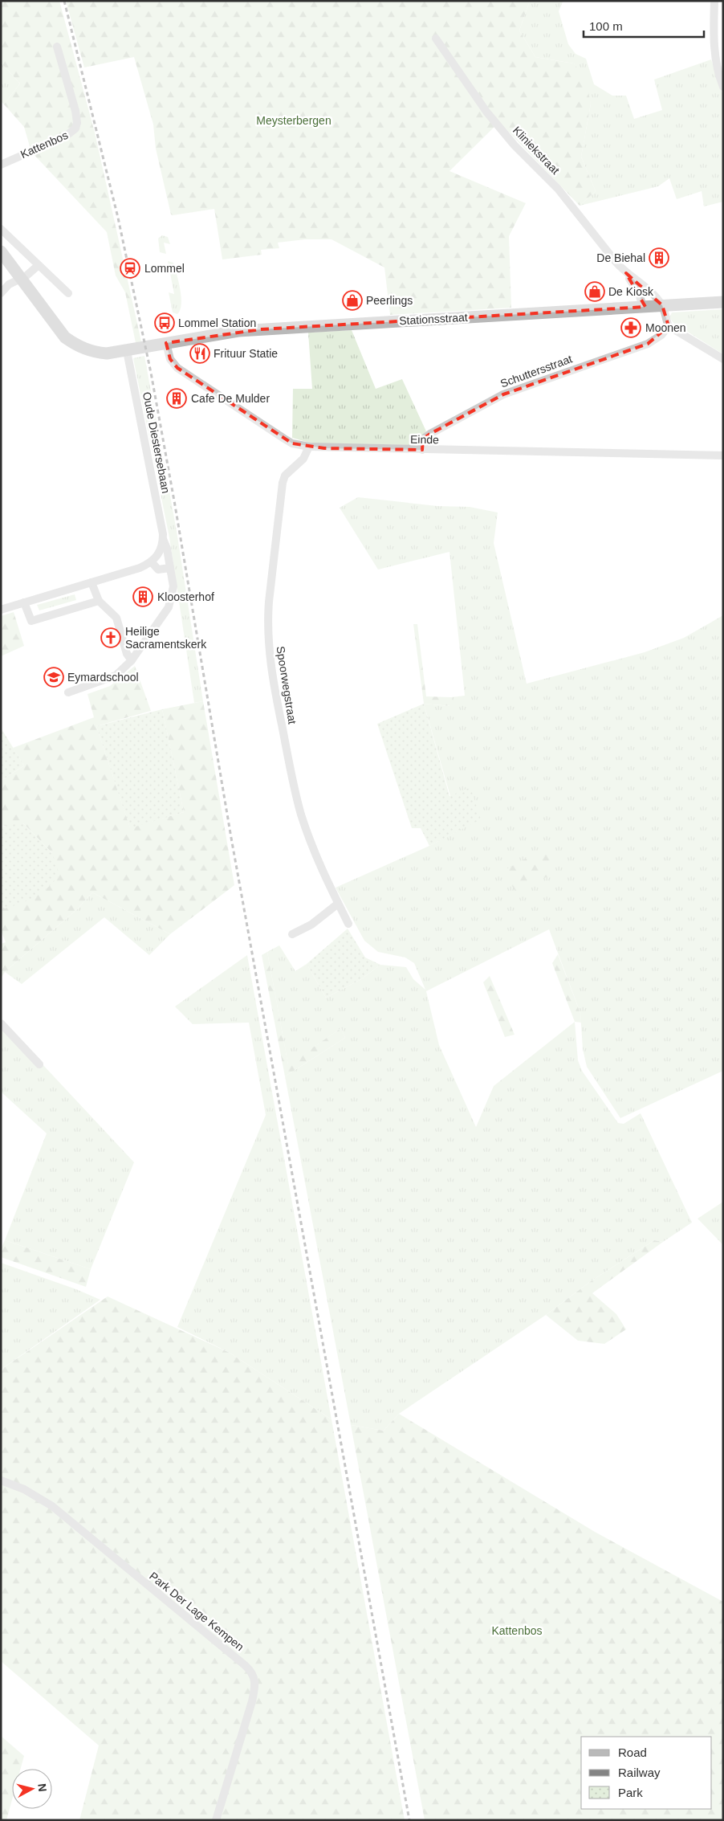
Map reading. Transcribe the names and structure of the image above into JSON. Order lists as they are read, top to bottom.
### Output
{
  "streets": {
    "main road": ["Stationsstraat"],
    "street": [
      "Kattenbos",
      "Kliniekstraat",
      "Schuttersstraat",
      "Einde",
      "Oude Diestersebaan",
      "Spoorwegstraat",
      "Park Der Lage Kempen"
    ]
  },
  "crossings": [
    ["Kliniekstraat", "Stationsstraat"],
    ["Stationsstraat", "Einde"],
    ["Stationsstraat", "Oude Diestersebaan"],
    ["Schuttersstraat", "Einde"],
    ["Einde", "Spoorwegstraat"]
  ],
  "parks": ["Meysterbergen", "Kattenbos"],
  "places": {
    "building": ["De Biehal", "Cafe De Mulder", "Kloosterhof"],
    "station": ["Lommel"],
    "shop": ["De Kiosk", "Peerlings"],
    "bus stop": ["Lommel Station"],
    "pharmacy": ["Moonen"],
    "restaurant": ["Frituur Statie"],
    "church": ["Heilige Sacramentskerk"],
    "school or university": ["Eymardschool"]
  },
  "legend": ["Road", "Railway", "Park"],
  "scale_bar": "100 m",
  "north": "right"
}
